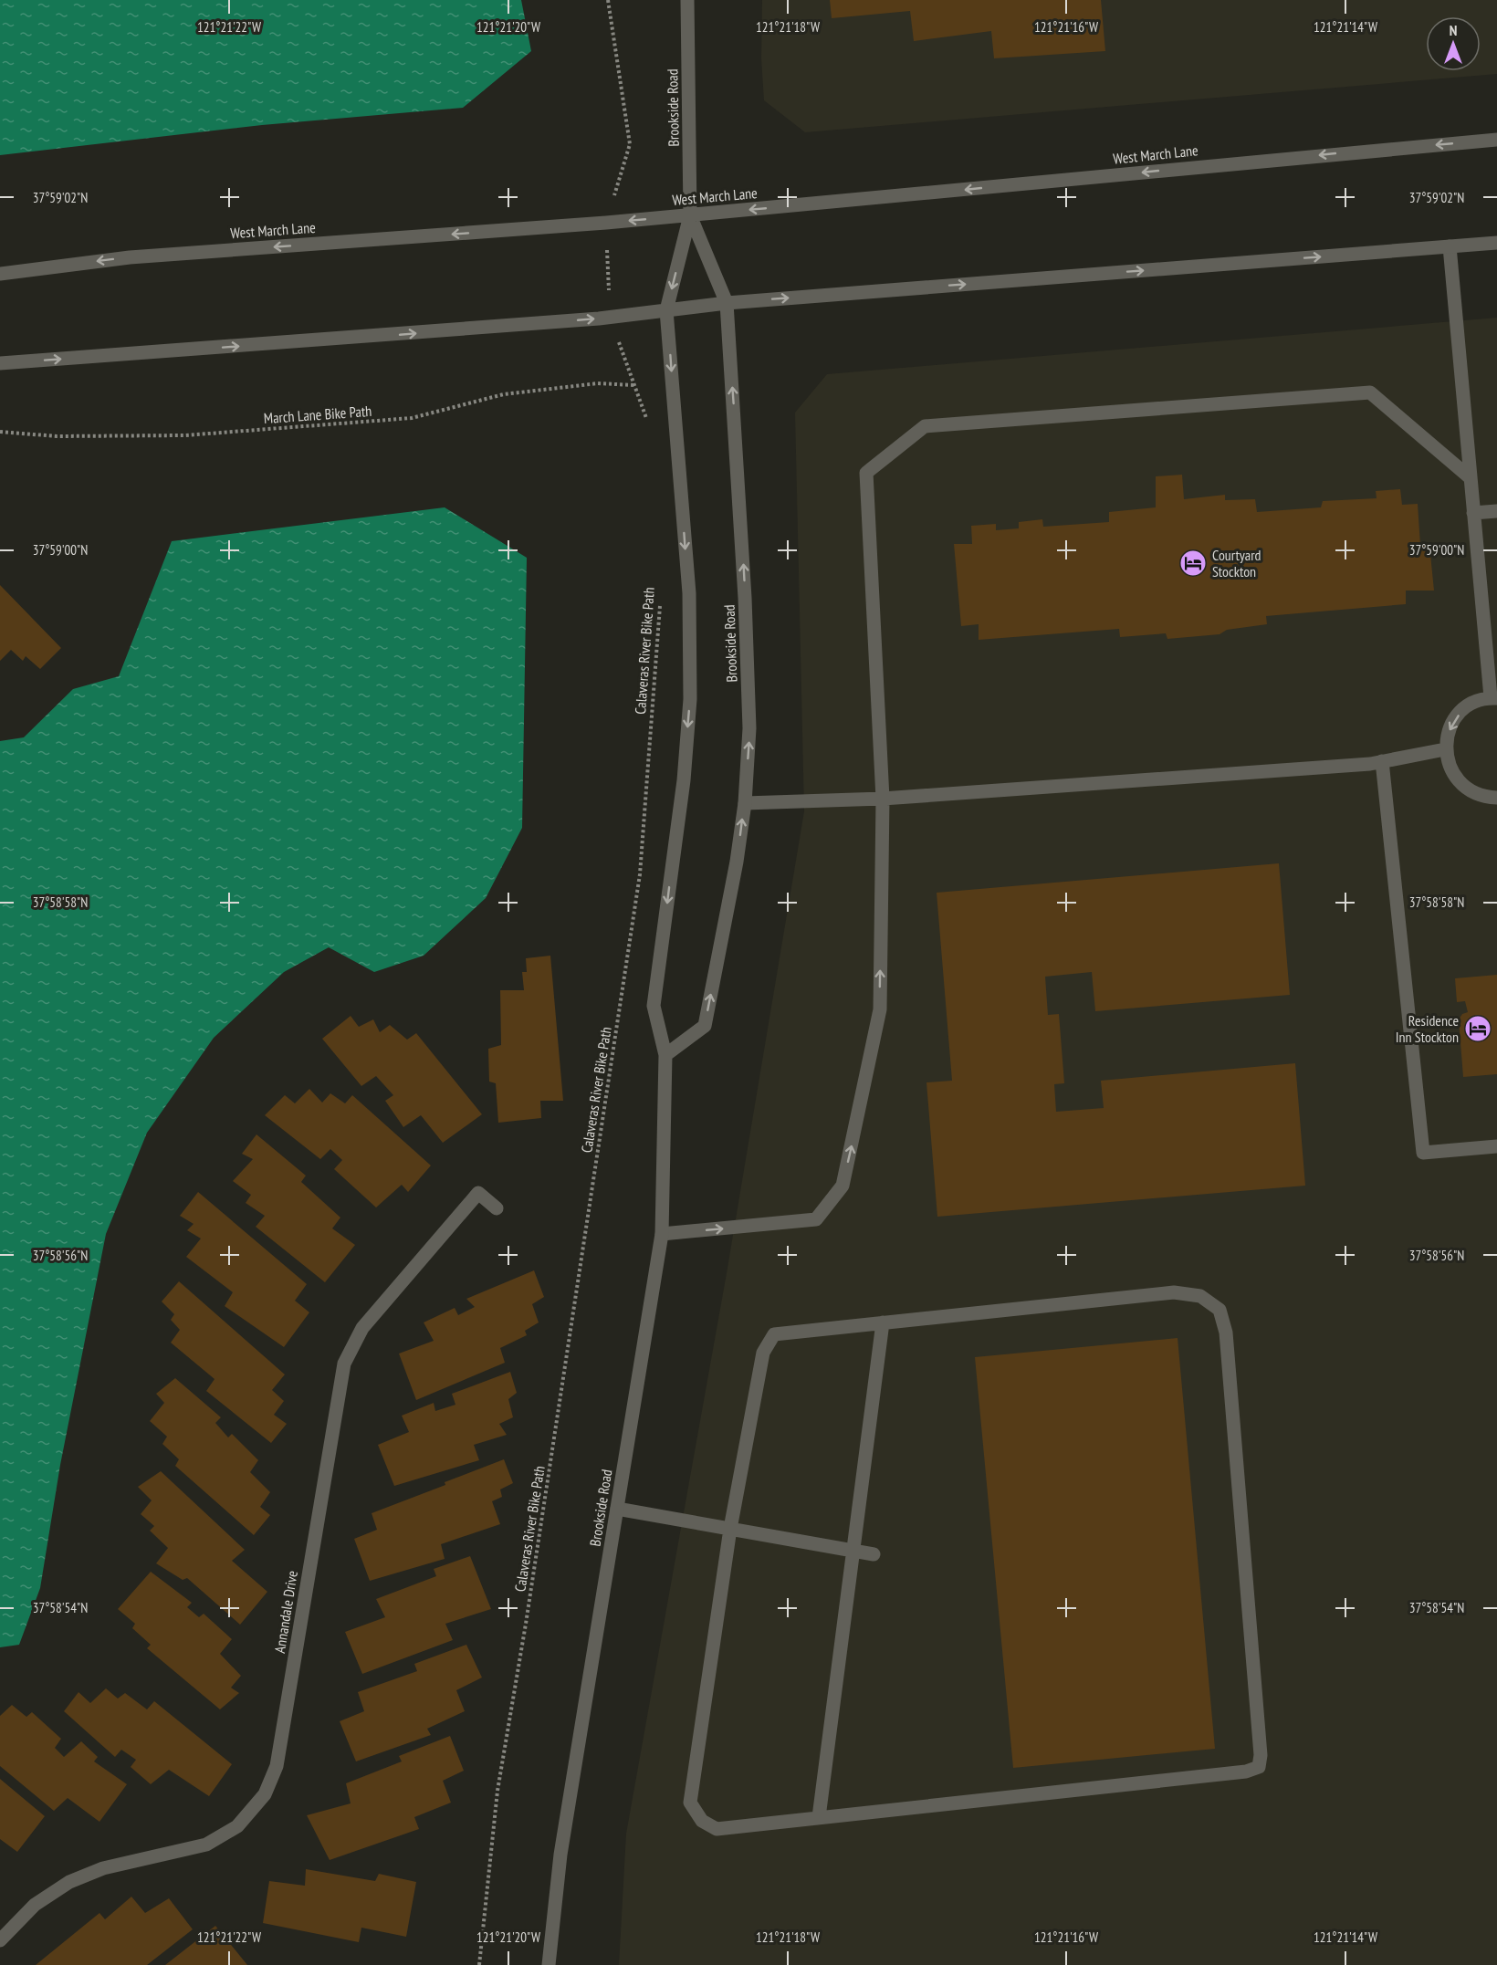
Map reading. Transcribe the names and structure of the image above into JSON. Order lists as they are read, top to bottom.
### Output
{
  "streets": {
    "street": ["Brookside Road", "West March Lane", "Annandale Drive"],
    "path": ["March Lane Bike Path", "Calaveras River Bike Path"]
  },
  "crossings": [
    ["Brookside Road", "West March Lane"]
  ],
  "places": {
    "hotel": ["Courtyard Stockton", "Residence Inn Stockton"]
  },
  "north": "top",
  "coordinates": [
    "121°21'22\"W",
    "121°21'20\"W",
    "121°21'18\"W",
    "121°21'16\"W",
    "121°21'14\"W",
    "37°59'02\"N",
    "37°59'00\"N",
    "37°58'58\"N",
    "37°58'56\"N",
    "37°58'54\"N"
  ]
}
